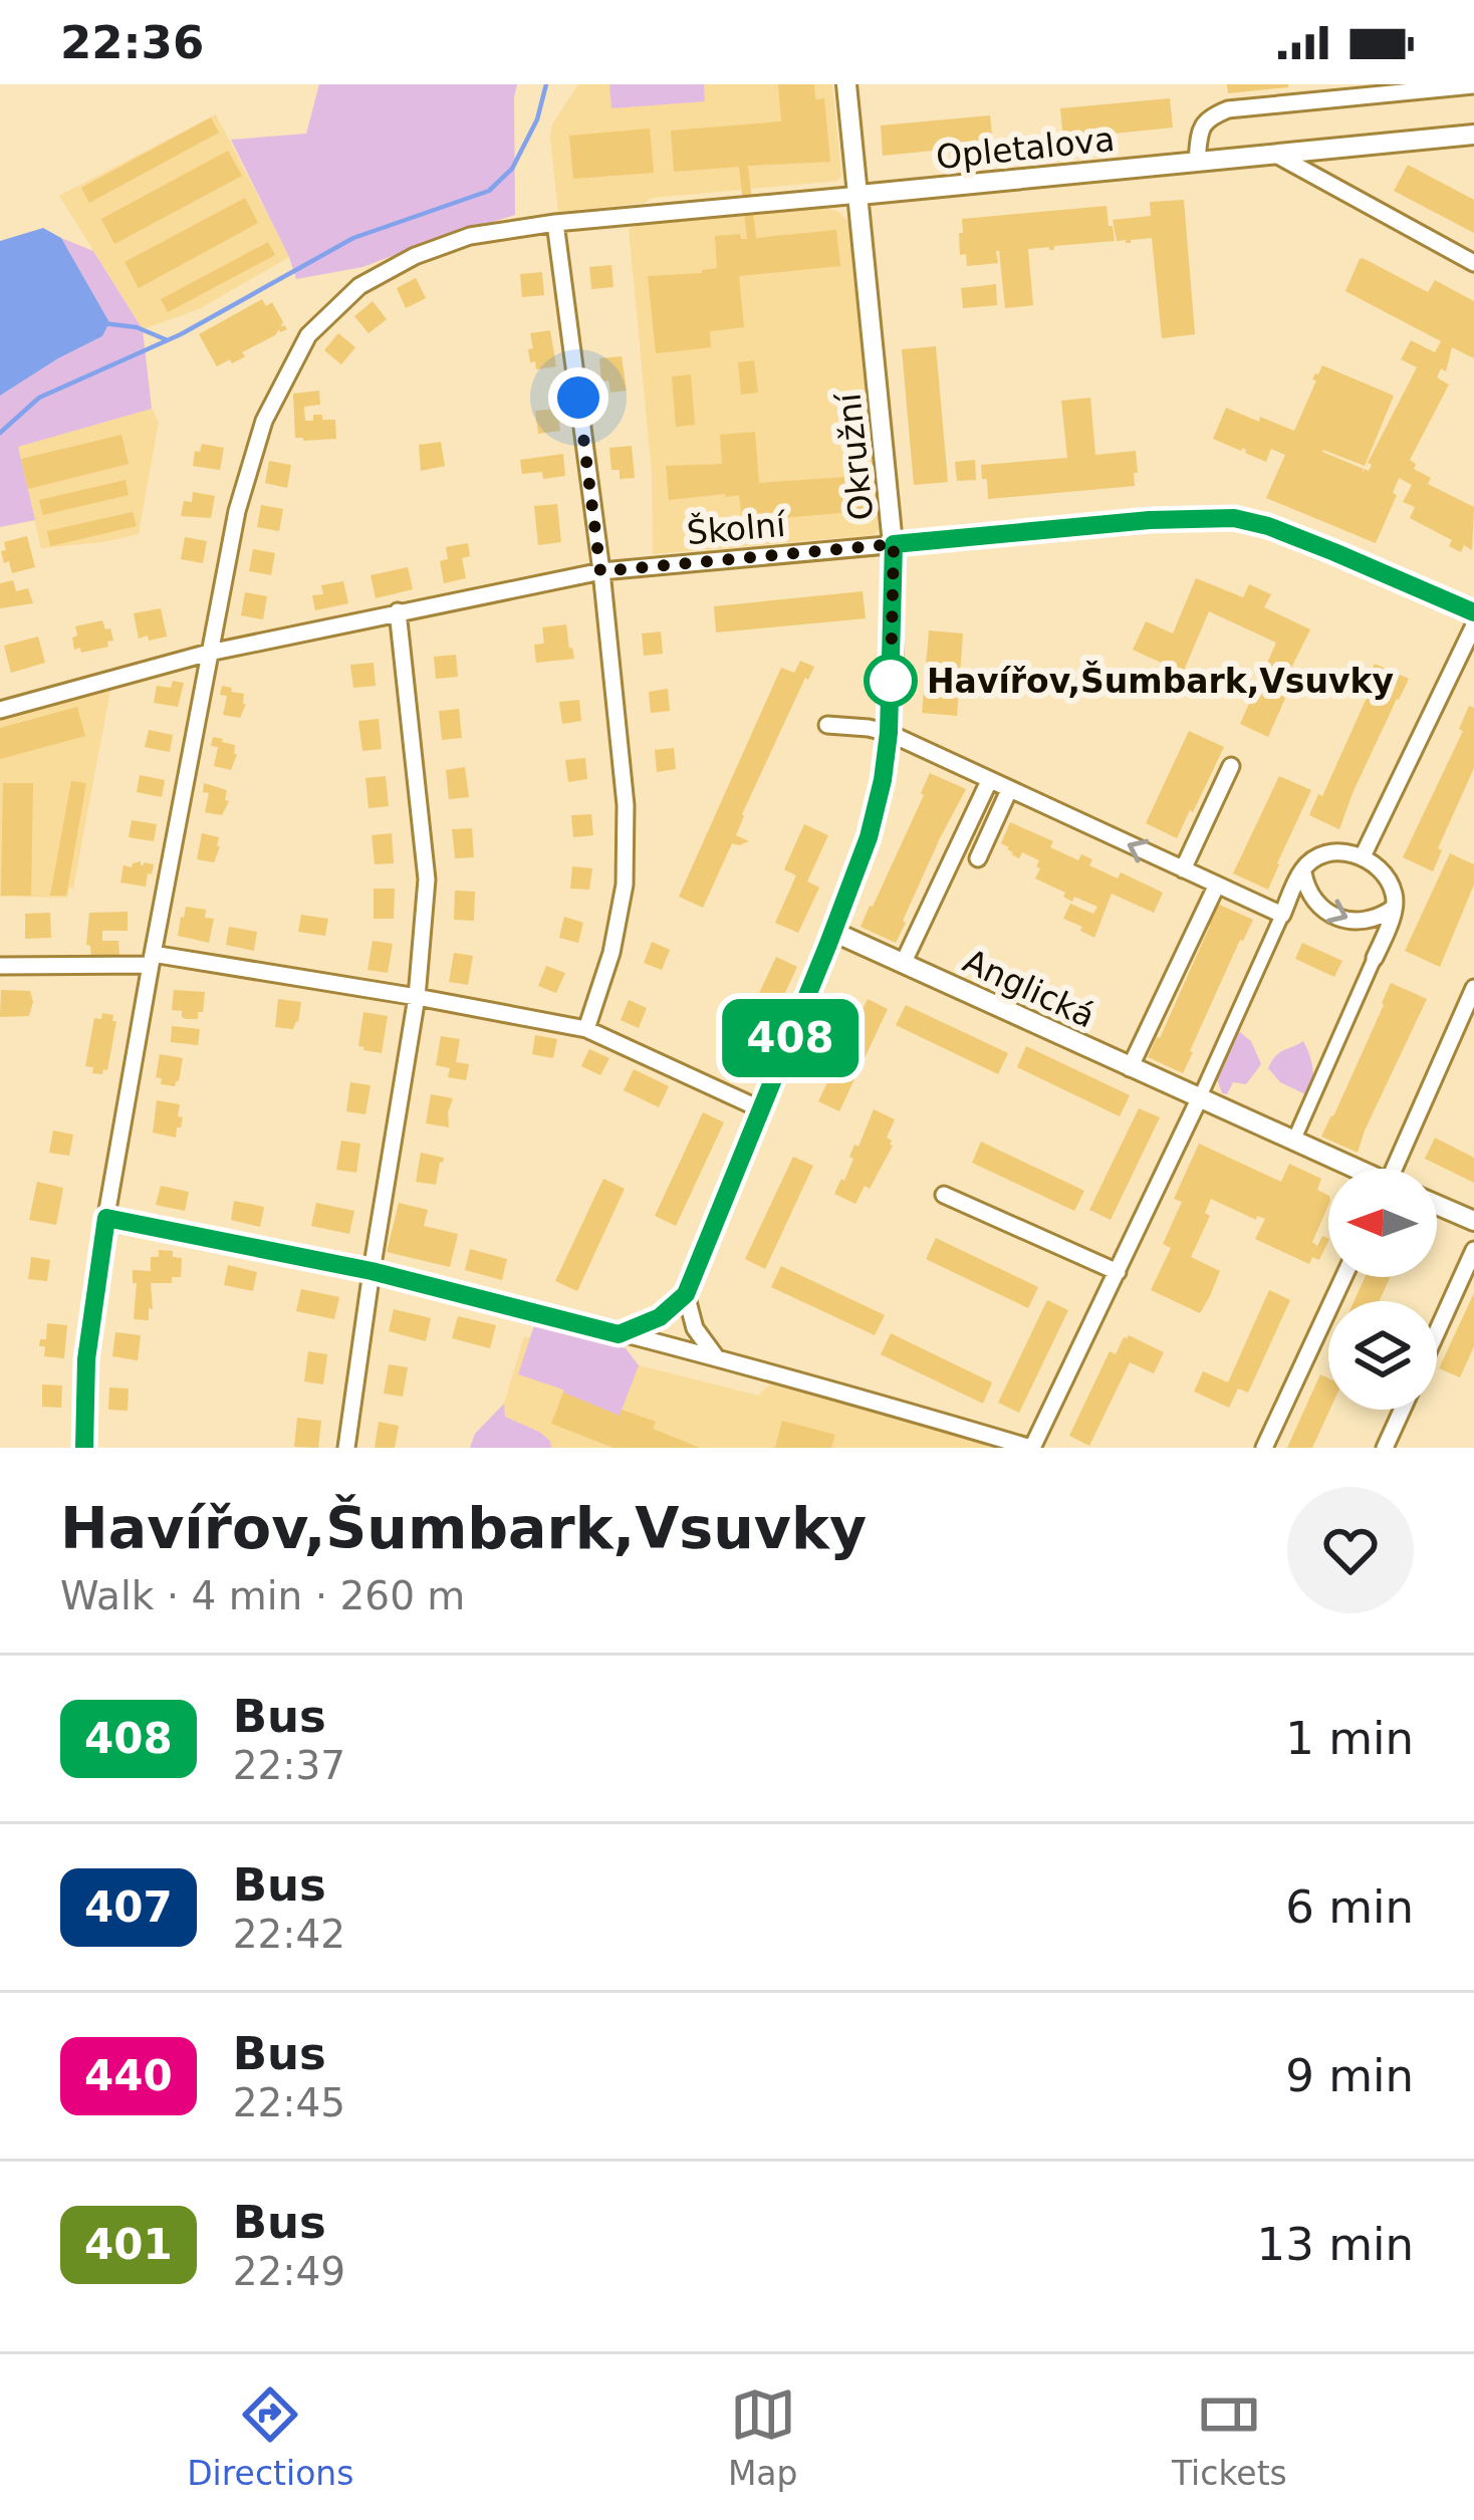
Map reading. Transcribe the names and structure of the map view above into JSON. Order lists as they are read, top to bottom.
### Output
{
  "streets": {
    "street": [
      "Opletalova",
      "Okružní",
      "Školní",
      "Anglická"
    ]
  },
  "crossings": [
    ["Opletalova", "Okružní"],
    ["Okružní", "Školní"],
    ["Okružní", "Anglická"]
  ],
  "places": ["Havířov,Šumbark,Vsuvky"],
  "lines": ["bus line 408"],
  "north": "left",
  "page": {
    "status": "22:36",
    "on_map": "408",
    "heading": ["Havířov,Šumbark,Vsuvky", "Walk · 4 min · 260 m"],
    "list": [
      {
        "mark": "408",
        "name": "Bus",
        "note": "22:37",
        "value": "1 min"
      },
      {
        "mark": "407",
        "name": "Bus",
        "note": "22:42",
        "value": "6 min"
      },
      {
        "mark": "440",
        "name": "Bus",
        "note": "22:45",
        "value": "9 min"
      },
      {
        "mark": "401",
        "name": "Bus",
        "note": "22:49",
        "value": "13 min"
      }
    ],
    "tabs": ["Directions", "Map", "Tickets"]
  }
}
